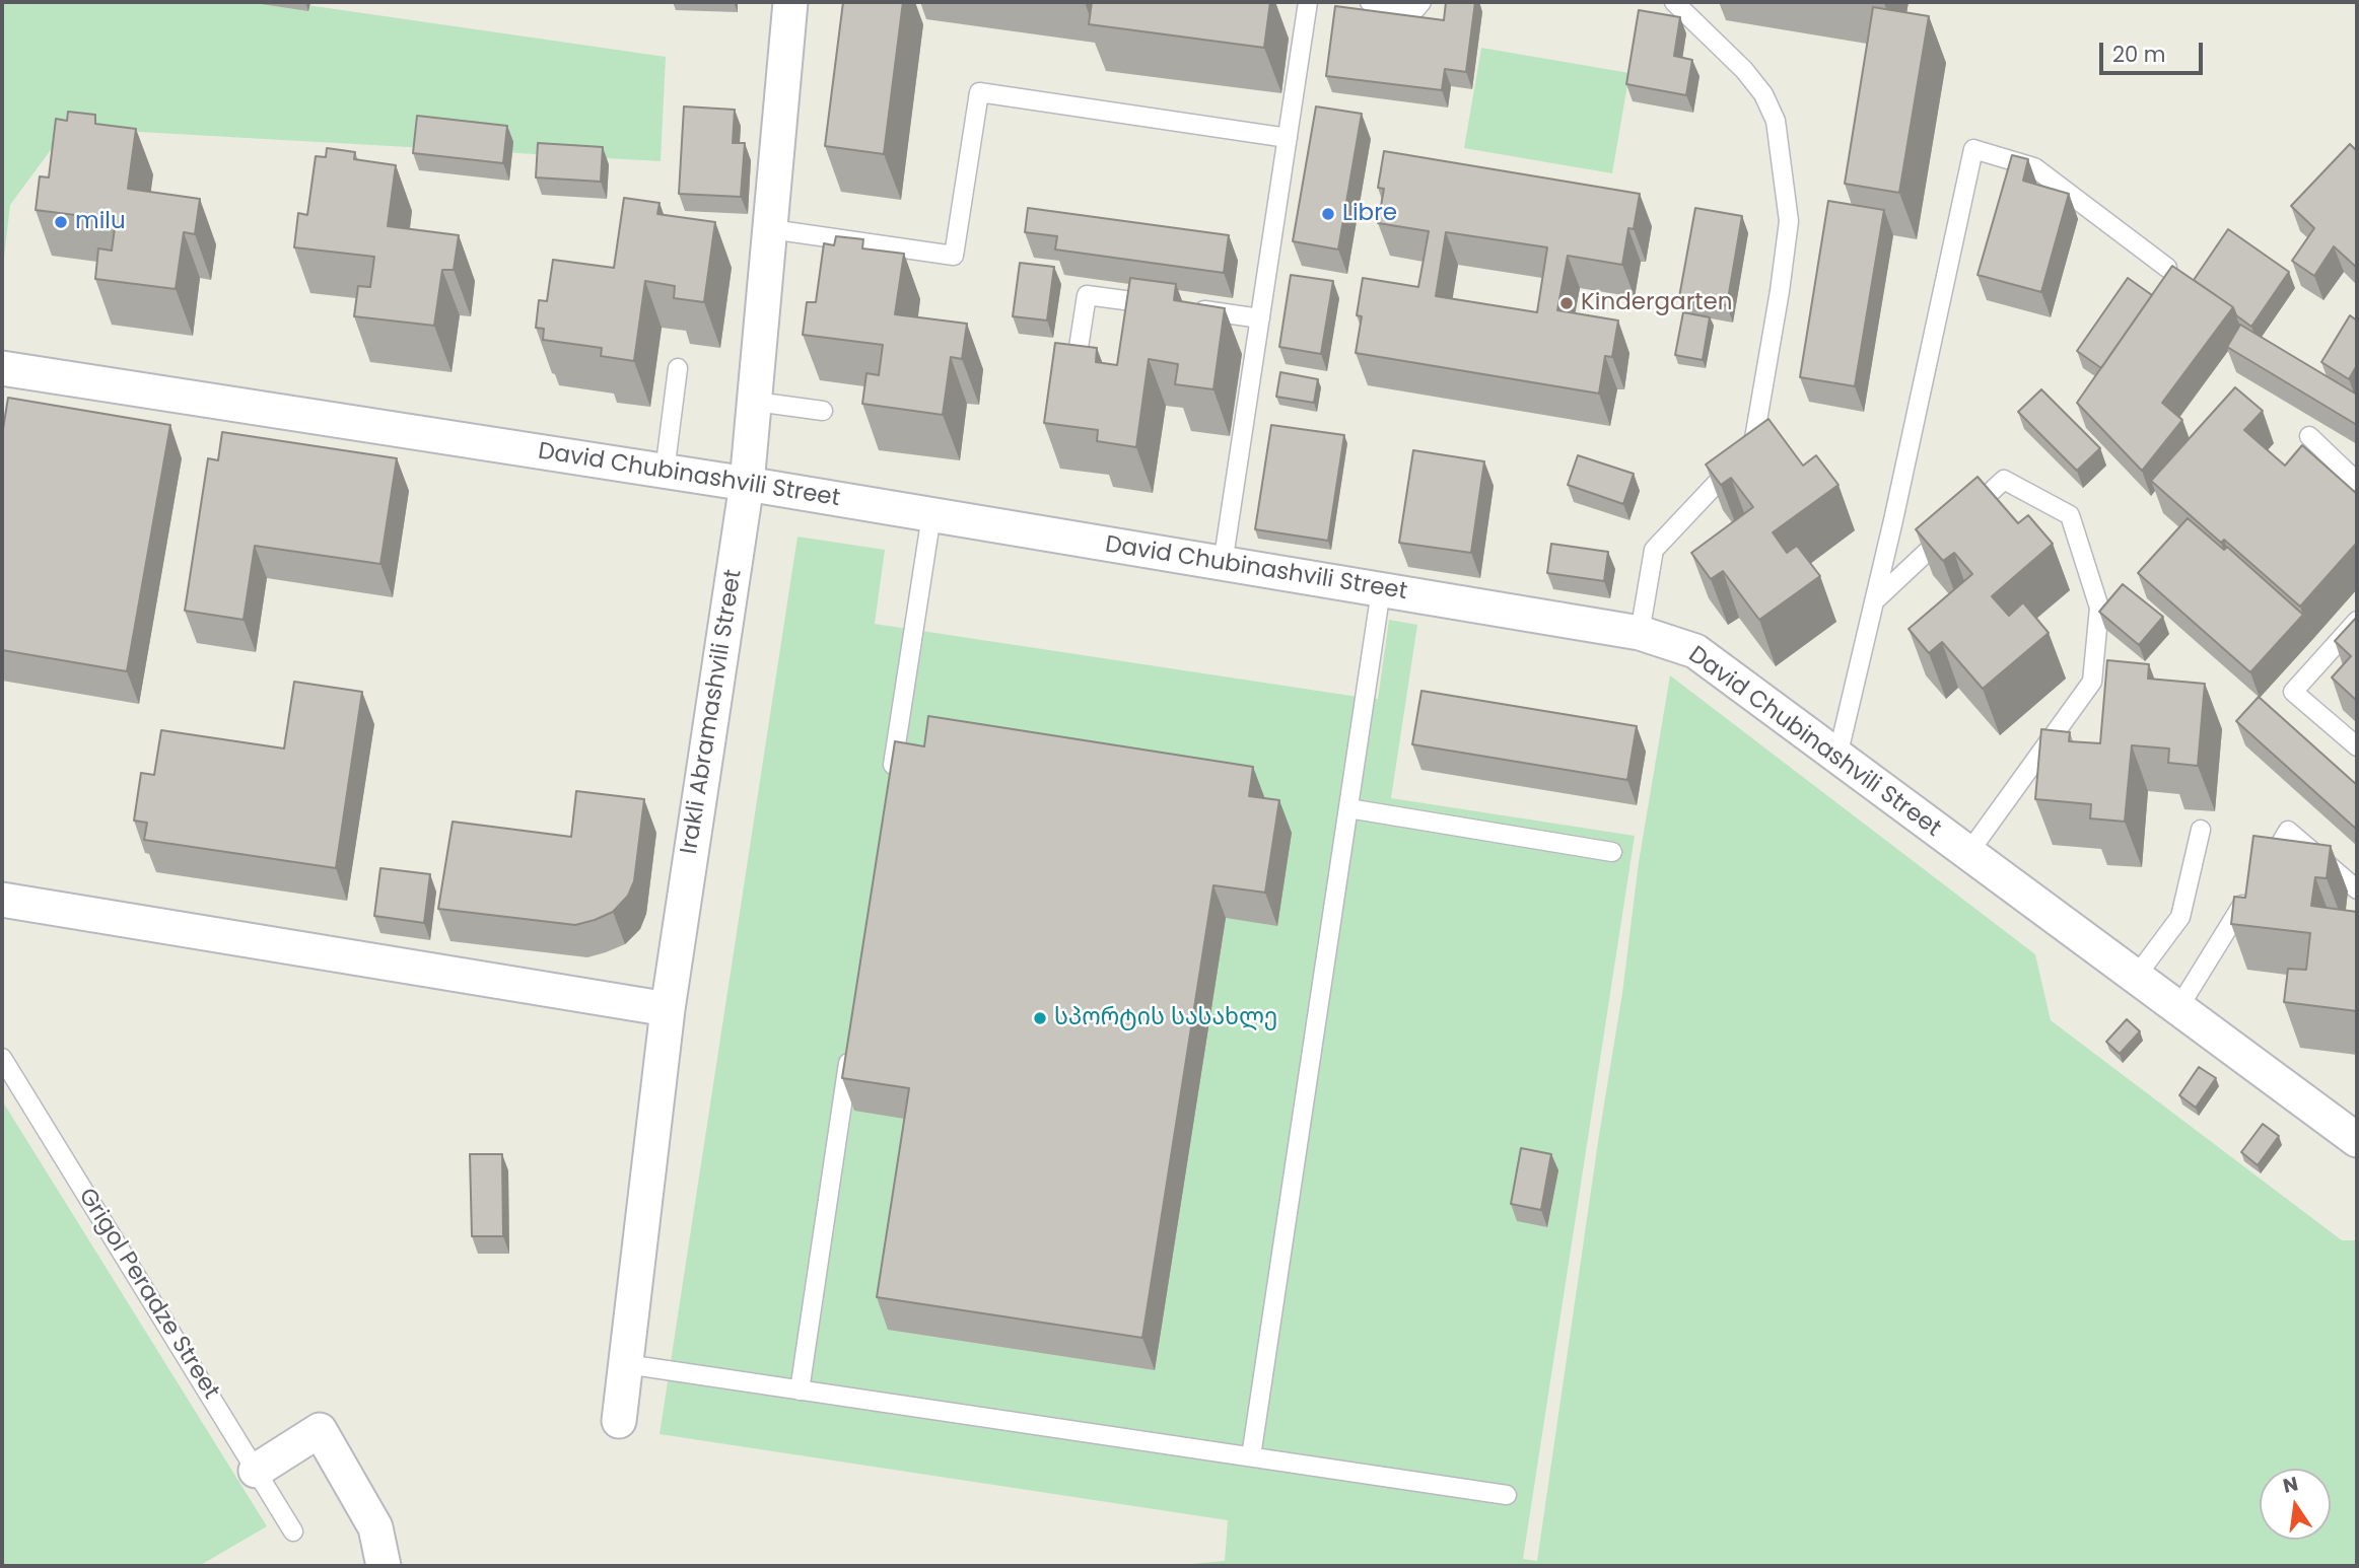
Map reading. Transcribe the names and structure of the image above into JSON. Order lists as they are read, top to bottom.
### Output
{
  "streets": {
    "street": ["David Chubinashvili Street", "Irakli Abramashvili Street"],
    "lane": ["Grigol Peradze Street"]
  },
  "crossings": [
    ["David Chubinashvili Street", "Irakli Abramashvili Street"]
  ],
  "places": [
    "Libre",
    "milu",
    "Kindergarten",
    "სპორტის სასახლე"
  ],
  "scale_bar": "20 m",
  "north": "top"
}
